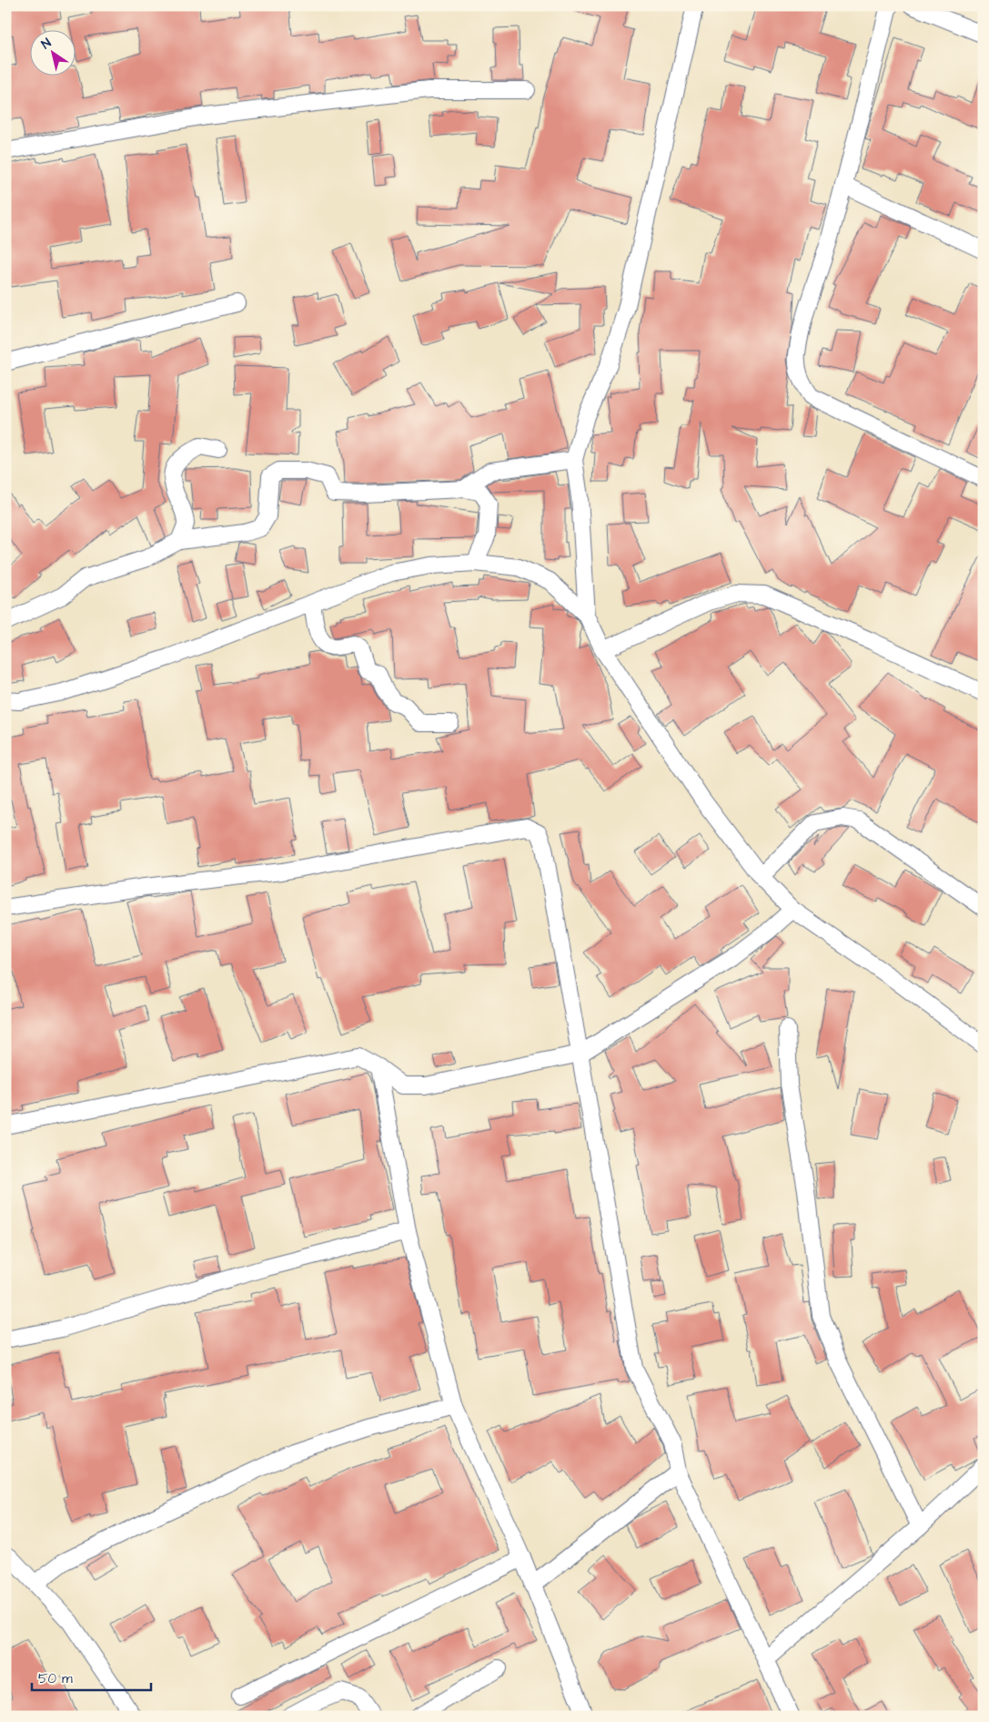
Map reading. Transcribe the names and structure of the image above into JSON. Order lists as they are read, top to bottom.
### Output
{
  "scale_bar": "50 m",
  "north": "top left"
}
